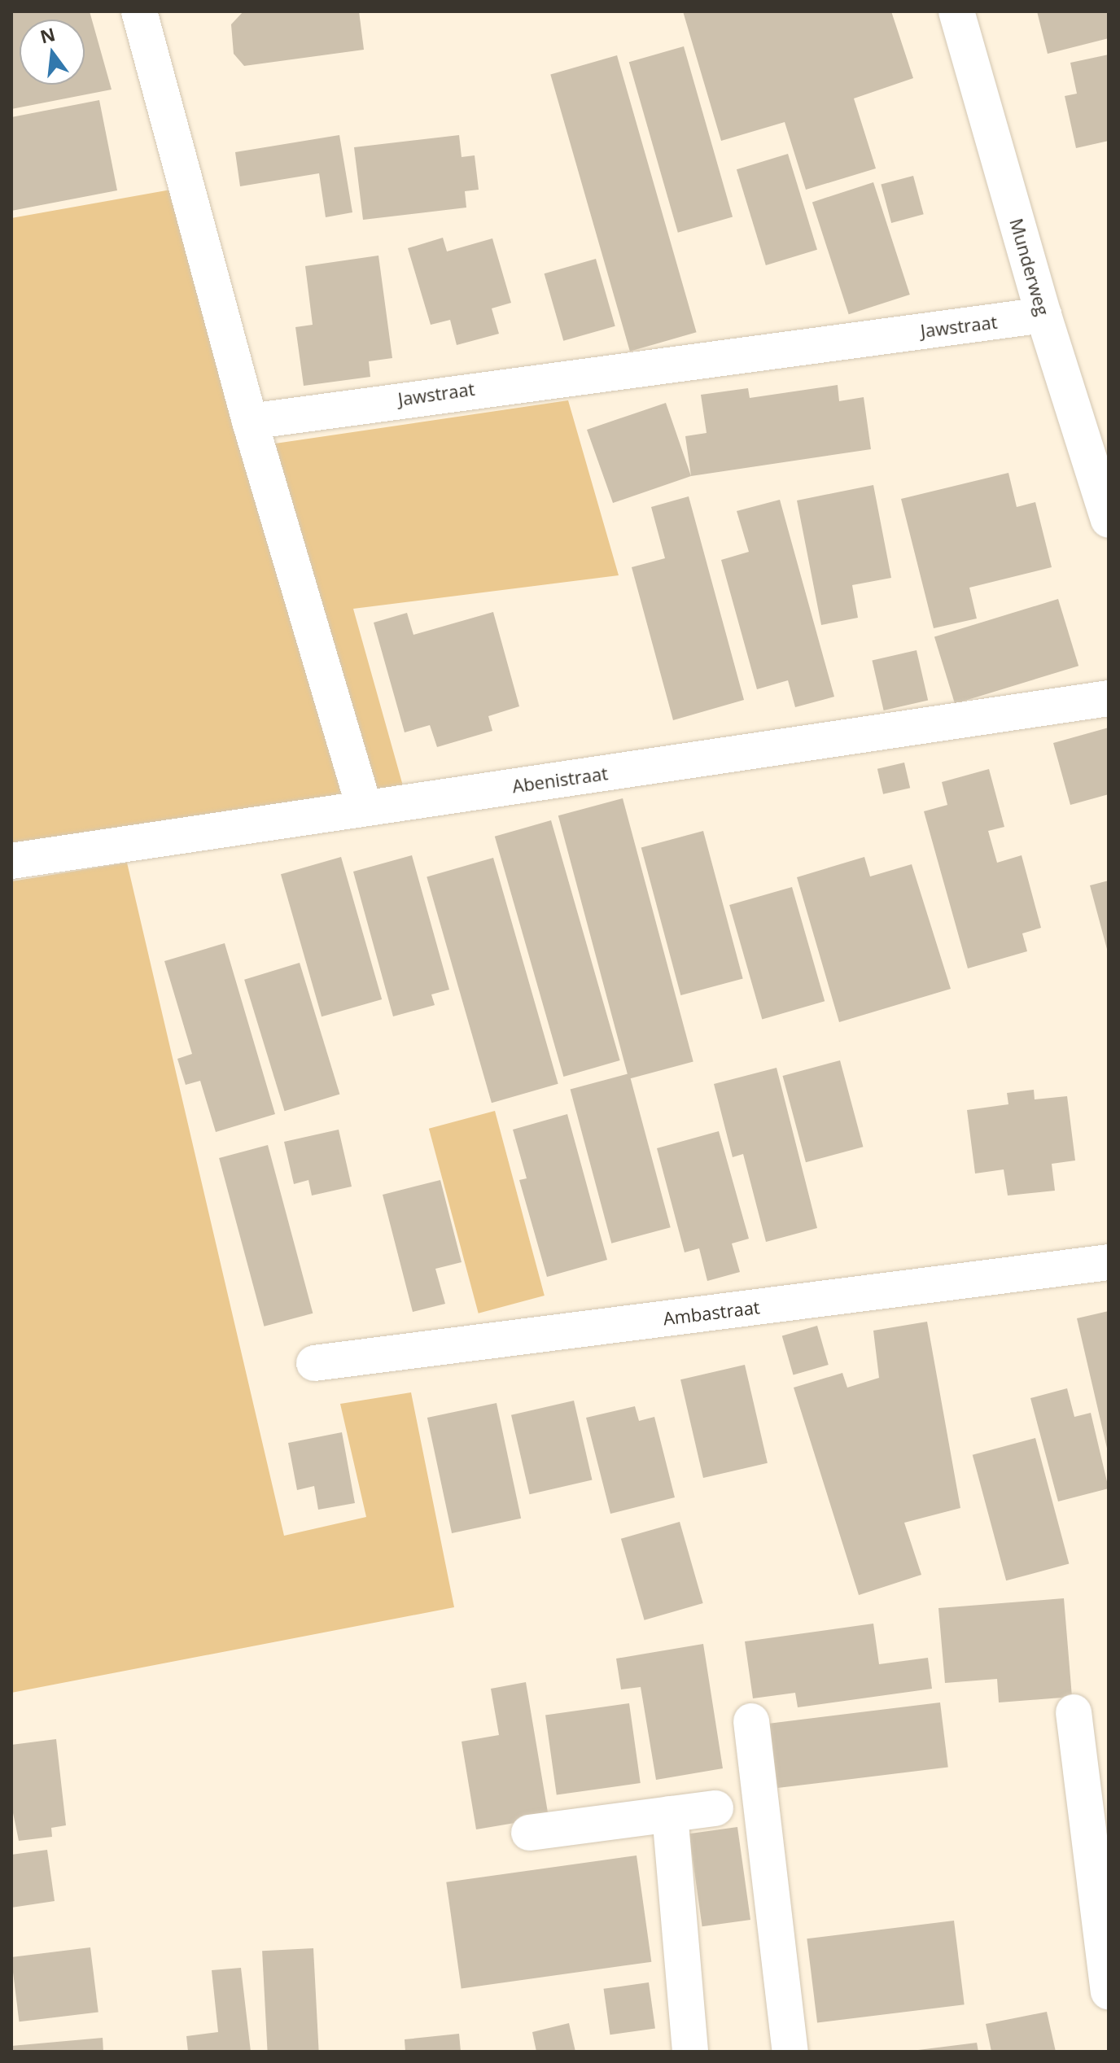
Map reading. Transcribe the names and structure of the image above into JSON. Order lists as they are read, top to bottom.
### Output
{
  "streets": {
    "street": [
      "Munderweg",
      "Jawstraat",
      "Abenistraat",
      "Ambastraat"
    ]
  },
  "crossings": [
    ["Munderweg", "Jawstraat"]
  ],
  "north": "top"
}
